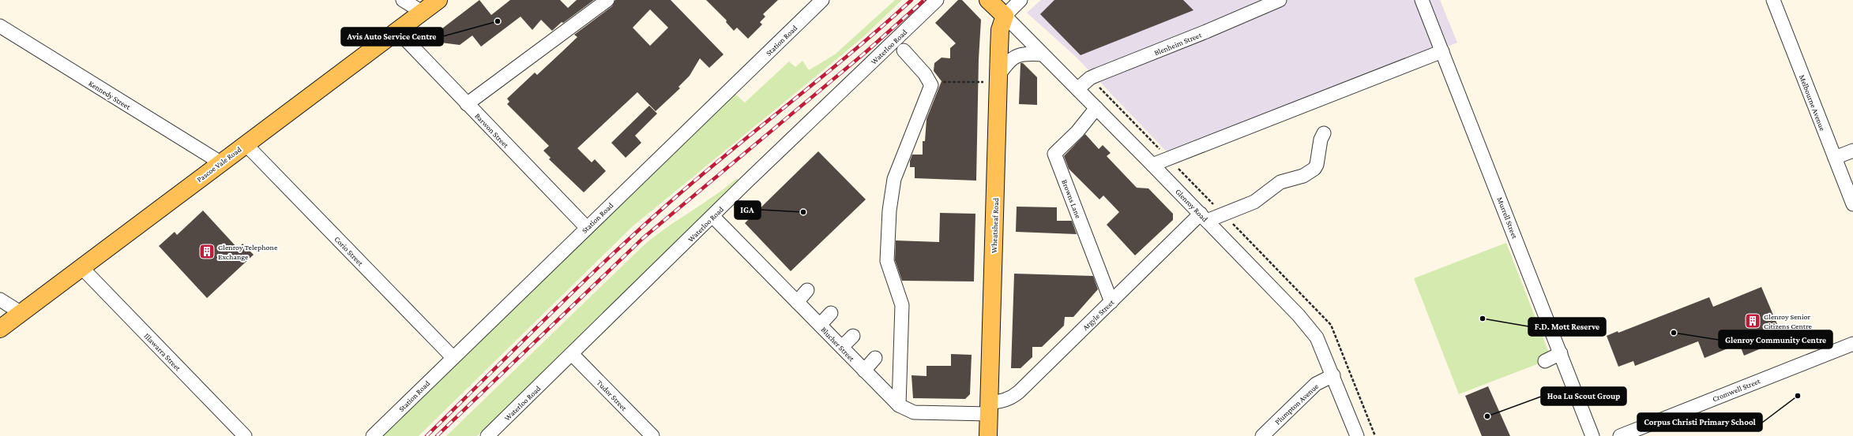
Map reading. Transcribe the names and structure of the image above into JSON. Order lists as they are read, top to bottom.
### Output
{
  "streets": {
    "main road": ["Pascoe Vale Road", "Glenroy Road", "Wheatsheaf Road"],
    "street": [
      "Station Road",
      "Blenheim Street",
      "Waterloo Road",
      "Kennedy Street",
      "Melbourne Avenue",
      "Barwon Street",
      "Browns Lane",
      "Murrell Street",
      "Corio Street",
      "Argyle Street",
      "Blucher Street",
      "Illawarra Street",
      "Cromwell Street",
      "Tudor Street",
      "Plumpton Avenue"
    ]
  },
  "crossings": [
    ["Station Road", "Barwon Street"],
    ["Station Road", "Corio Street"],
    ["Blenheim Street", "Glenroy Road"],
    ["Waterloo Road", "Blucher Street"],
    ["Waterloo Road", "Tudor Street"],
    ["Kennedy Street", "Pascoe Vale Road"],
    ["Barwon Street", "Pascoe Vale Road"],
    ["Pascoe Vale Road", "Corio Street"],
    ["Pascoe Vale Road", "Illawarra Street"],
    ["Browns Lane", "Glenroy Road"],
    ["Browns Lane", "Argyle Street"],
    ["Glenroy Road", "Wheatsheaf Road"],
    ["Glenroy Road", "Argyle Street"],
    ["Glenroy Road", "Plumpton Avenue"],
    ["Wheatsheaf Road", "Argyle Street"],
    ["Wheatsheaf Road", "Blucher Street"],
    ["Argyle Street", "Blucher Street"]
  ],
  "places": {
    "other": [
      "Avis Auto Service Centre",
      "IGA",
      "F.D. Mott Reserve",
      "Glenroy Community Centre",
      "Corpus Christi Primary School",
      "Hoa Lu Scout Group"
    ],
    "building": ["Glenroy Telephone Exchange", "Glenroy Senior Citizens Centre"]
  }
}
